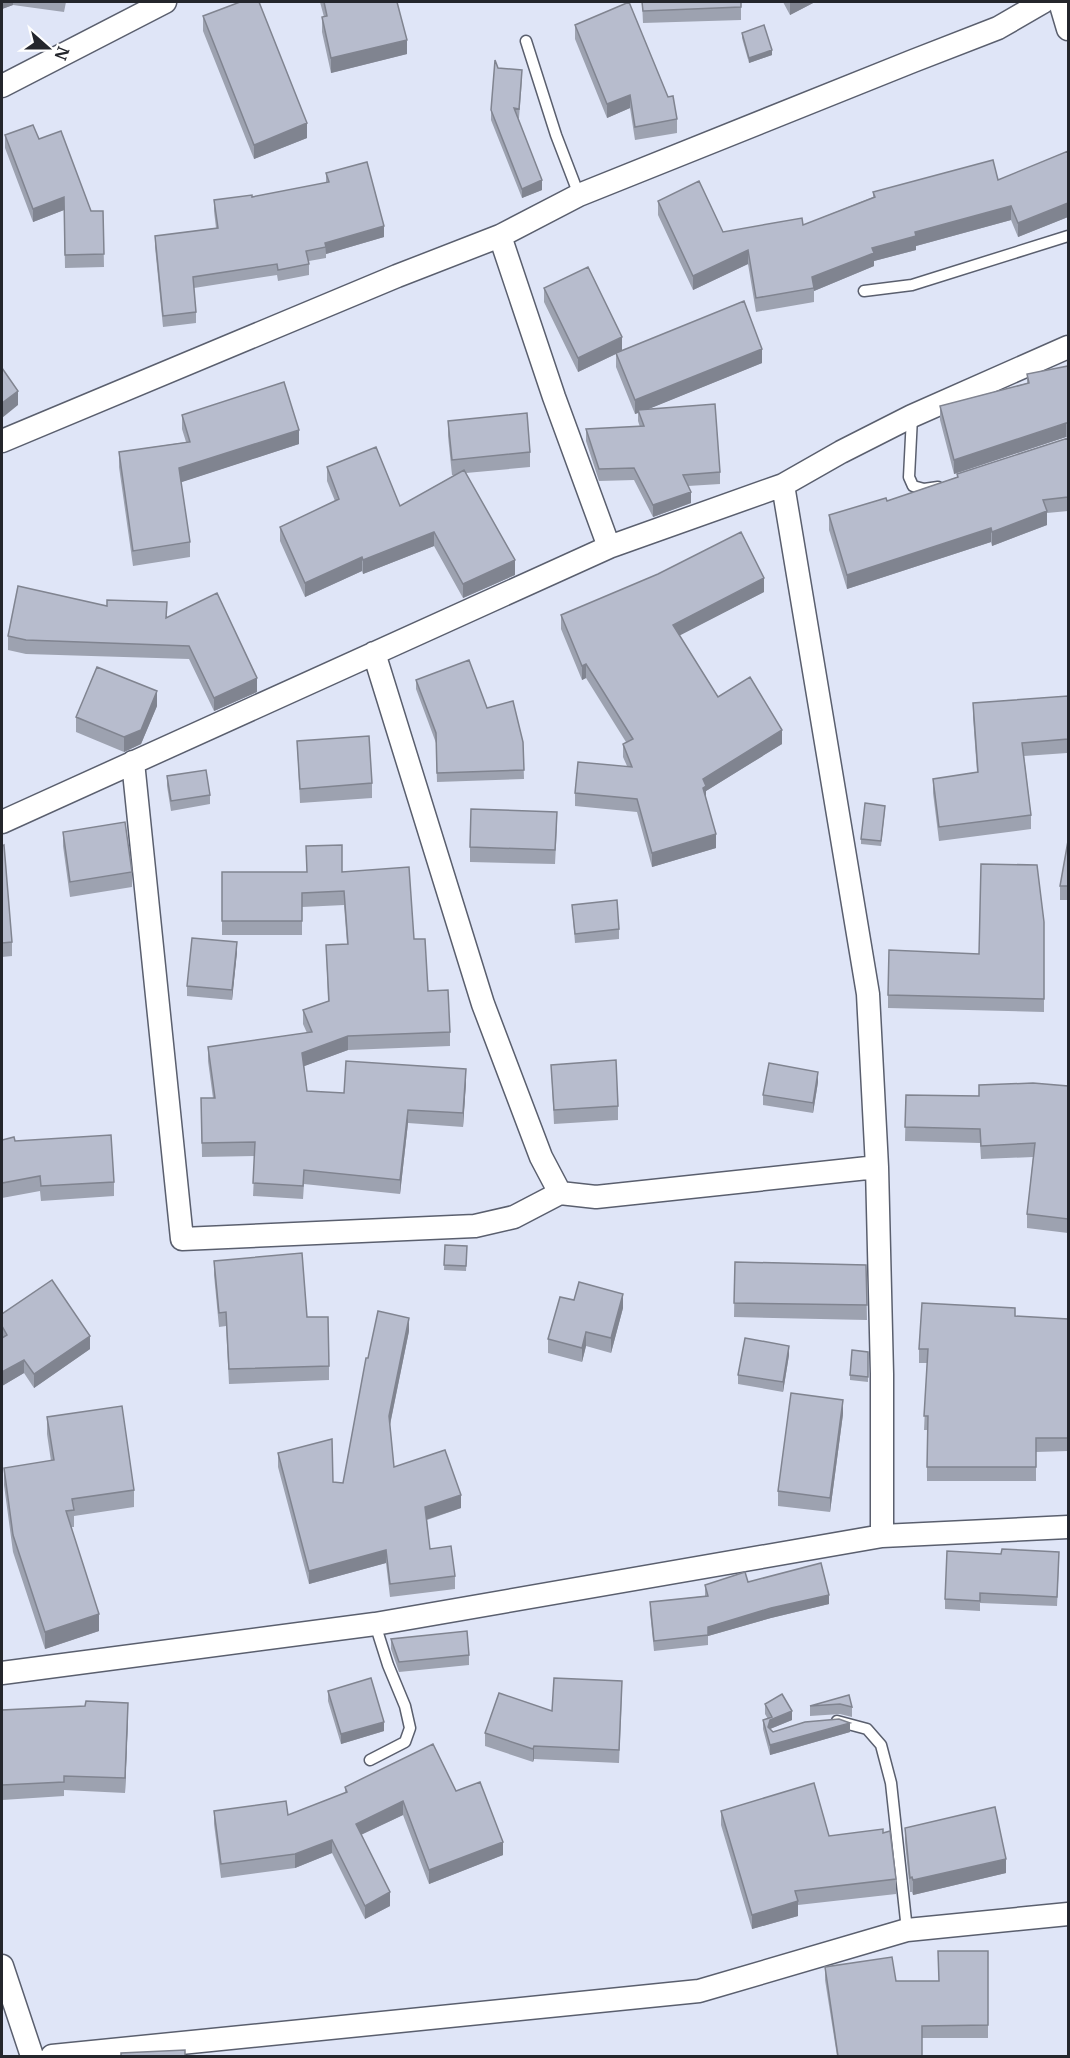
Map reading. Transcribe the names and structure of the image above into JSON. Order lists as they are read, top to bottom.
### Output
{
  "north": "right"
}
